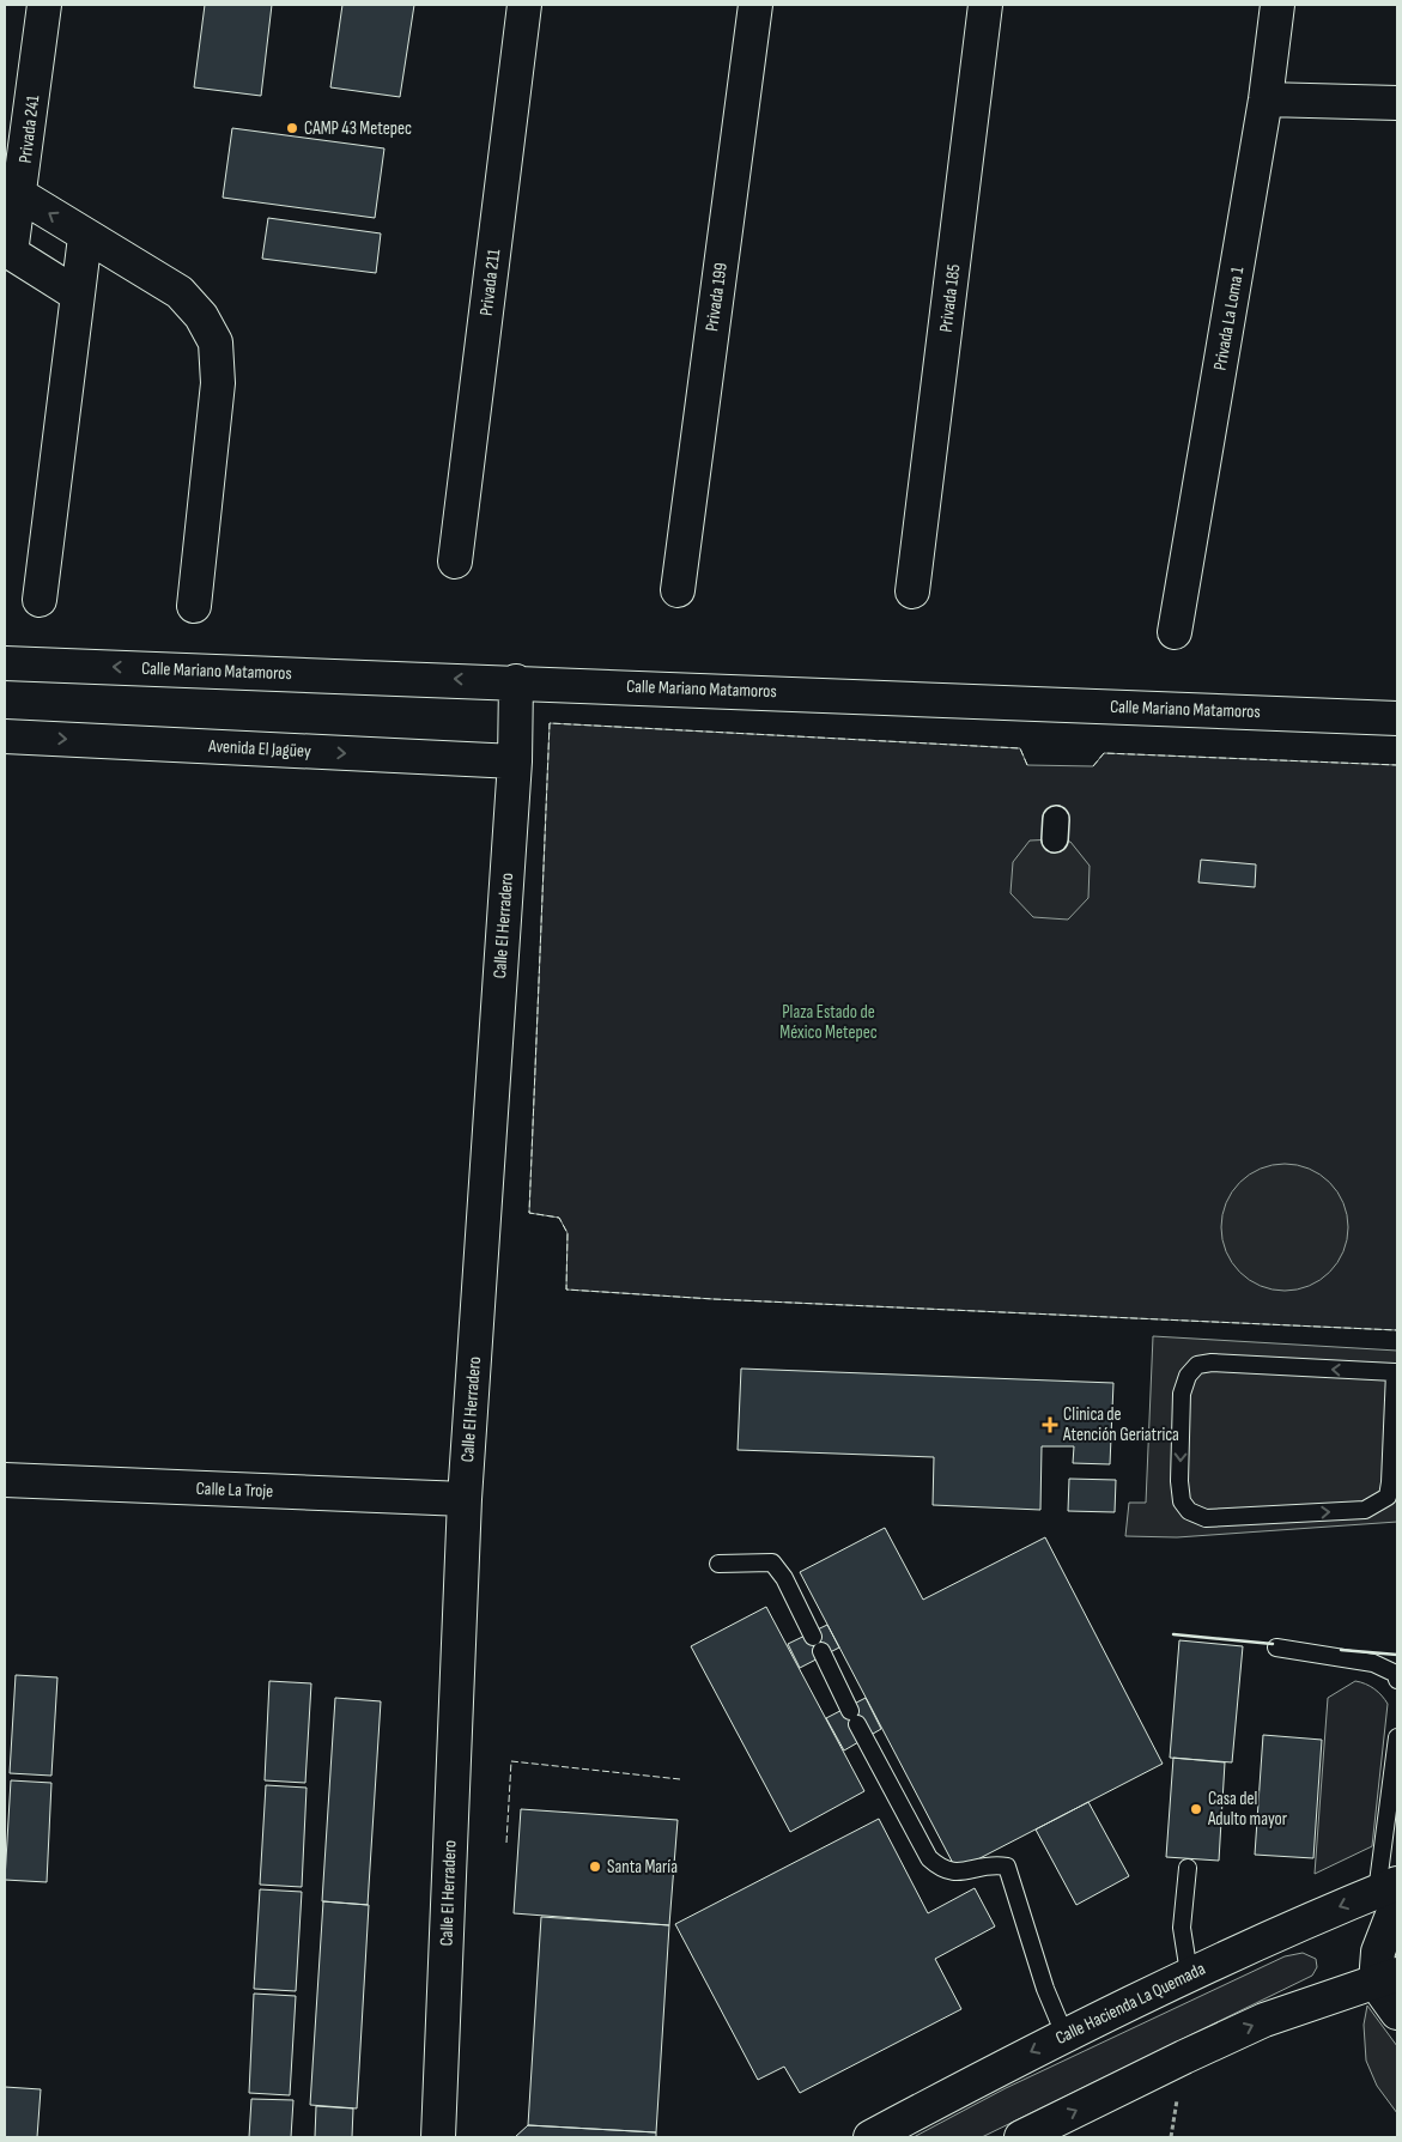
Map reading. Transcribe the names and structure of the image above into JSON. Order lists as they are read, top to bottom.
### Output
{
  "streets": {
    "street": [
      "Privada 241",
      "Privada 211",
      "Privada 199",
      "Privada 185",
      "Privada La Loma 1",
      "Calle Mariano Matamoros",
      "Avenida El Jagüey",
      "Calle El Herradero",
      "Calle La Troje",
      "Calle Hacienda La Quemada"
    ]
  },
  "crossings": [
    ["Calle Mariano Matamoros", "Calle El Herradero"],
    ["Avenida El Jagüey", "Calle El Herradero"],
    ["Calle El Herradero", "Calle La Troje"]
  ],
  "one_way": ["Calle Mariano Matamoros", "Avenida El Jagüey"],
  "parks": ["Plaza Estado de México Metepec"],
  "places": {
    "other": ["CAMP 43 Metepec", "Casa del Adulto mayor", "Santa María"],
    "health": ["Clinica de Atención Geriatrica"]
  }
}
